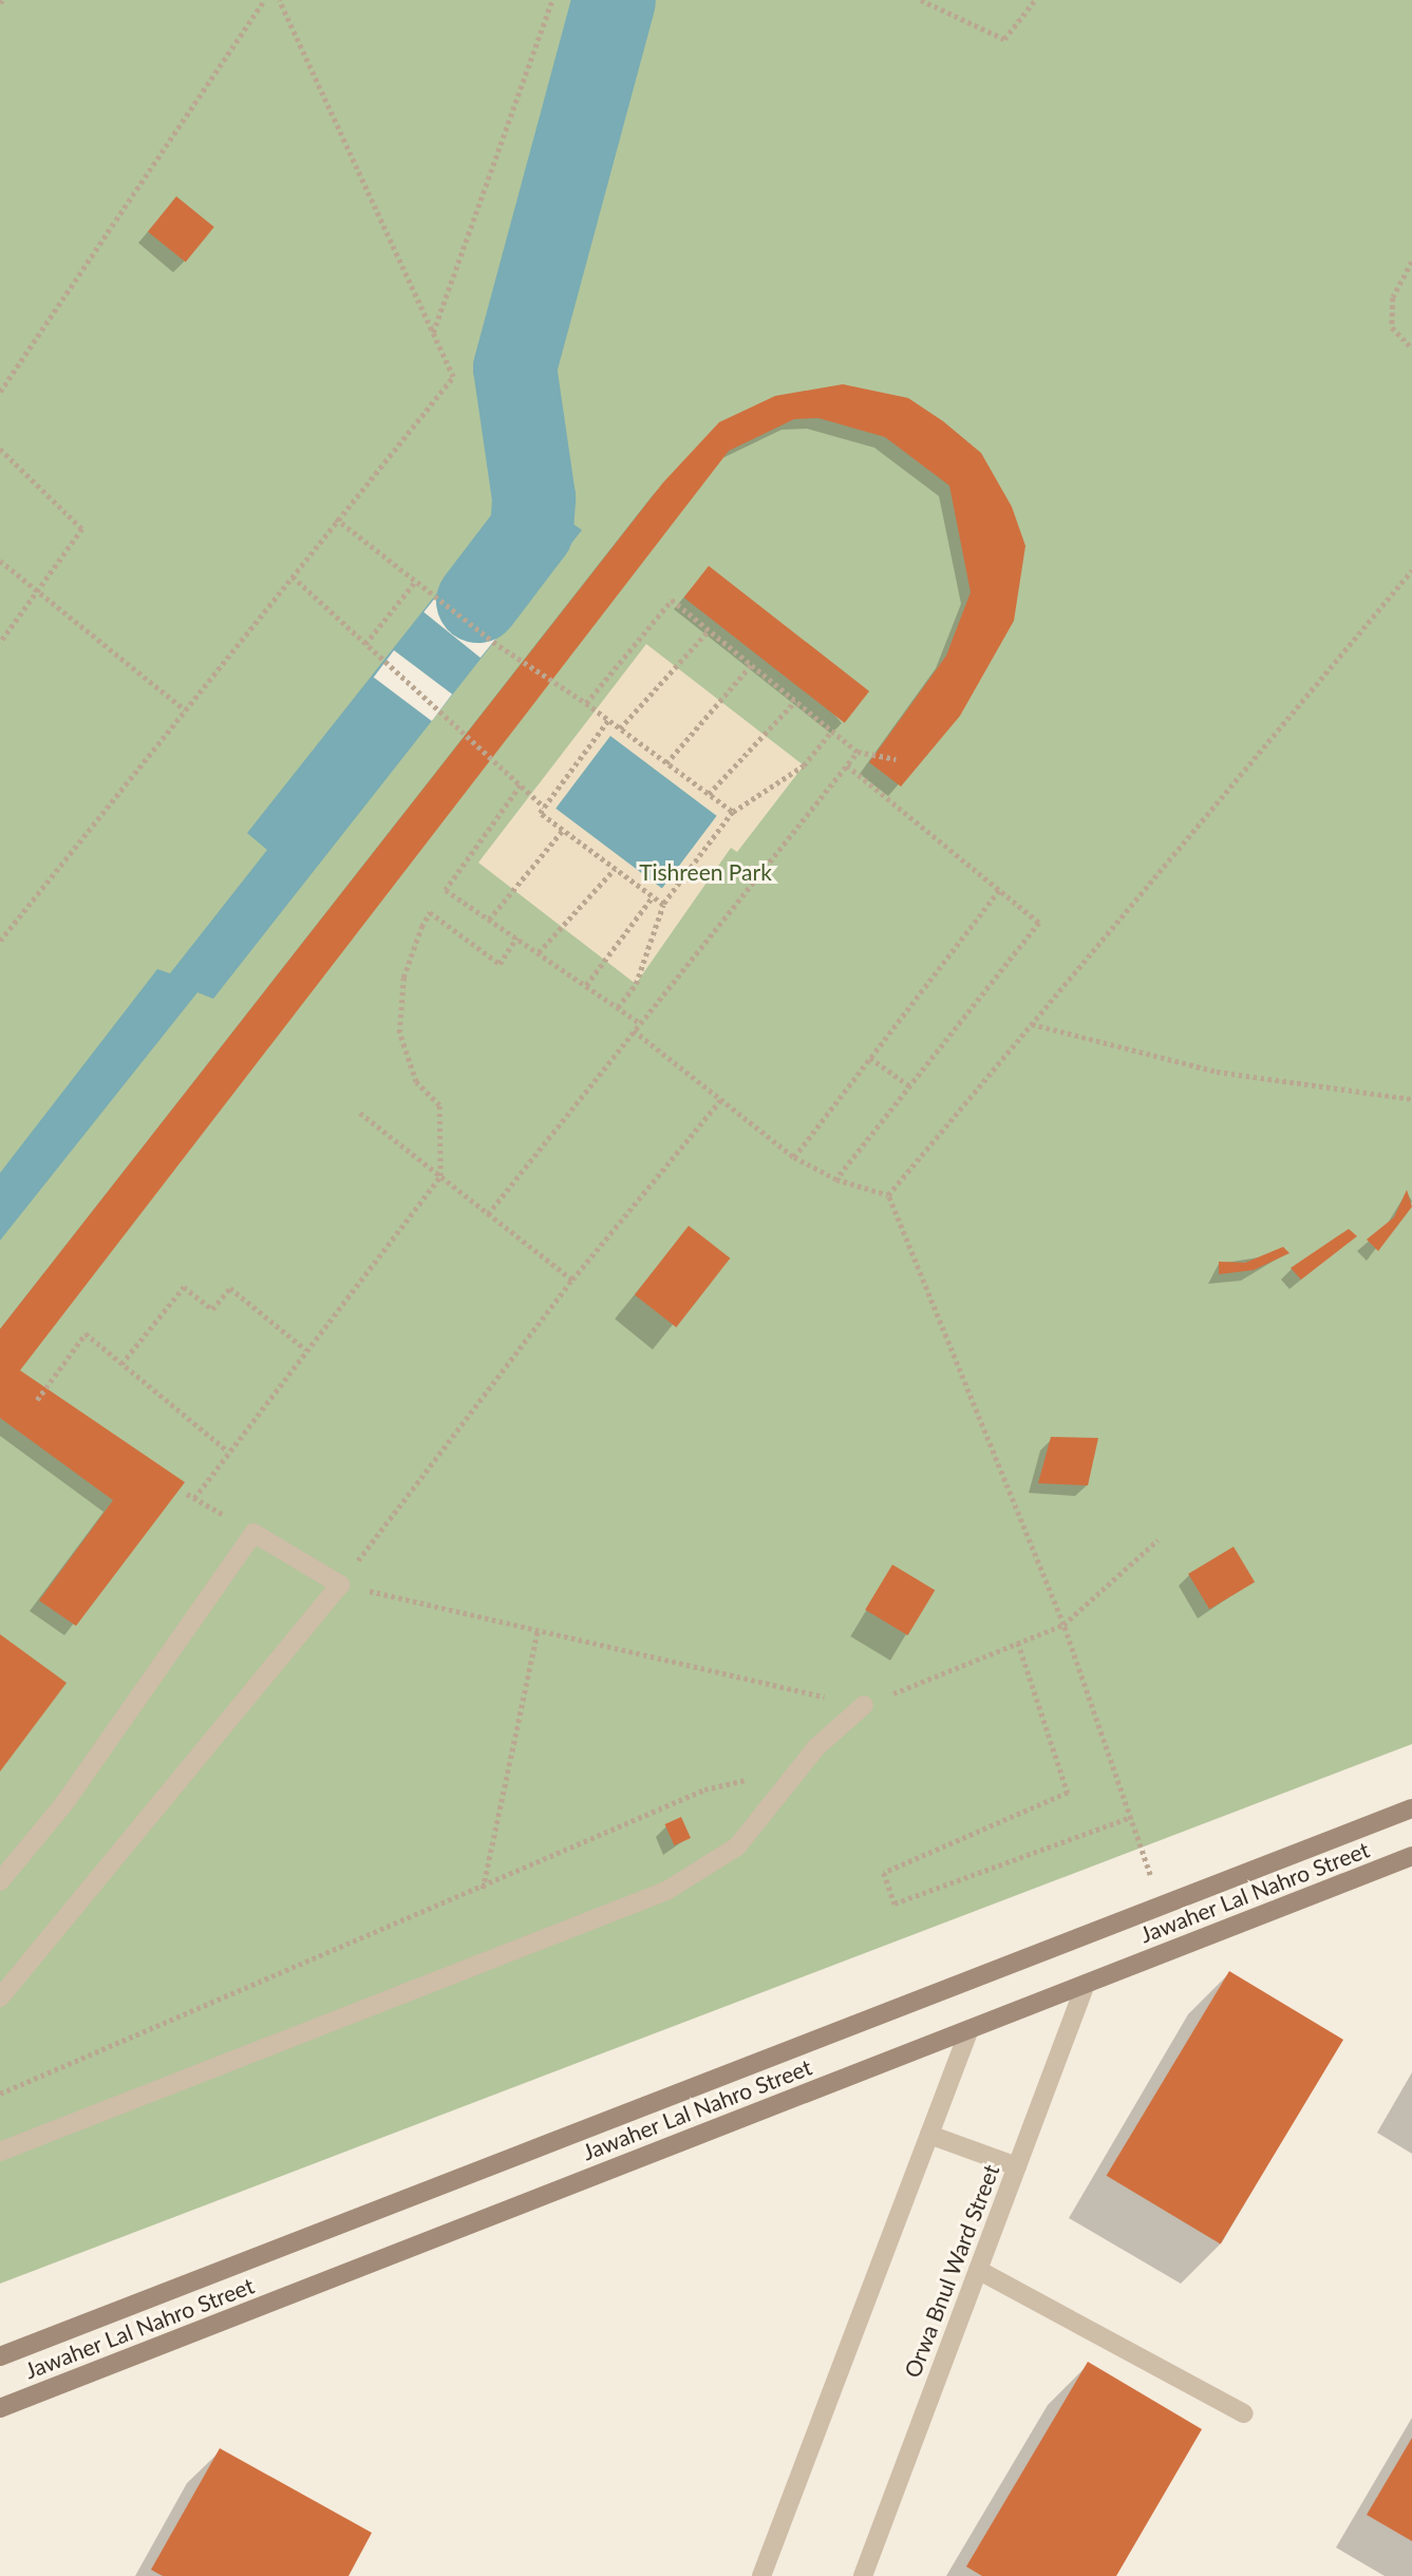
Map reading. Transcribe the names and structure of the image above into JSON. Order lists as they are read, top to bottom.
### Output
{
  "streets": {
    "main road": ["Jawaher Lal Nahro Street"],
    "street": ["Orwa Bnul Ward Street"]
  },
  "crossings": [
    ["Jawaher Lal Nahro Street", "Orwa Bnul Ward Street"]
  ],
  "parks": ["Tishreen Park"]
}
